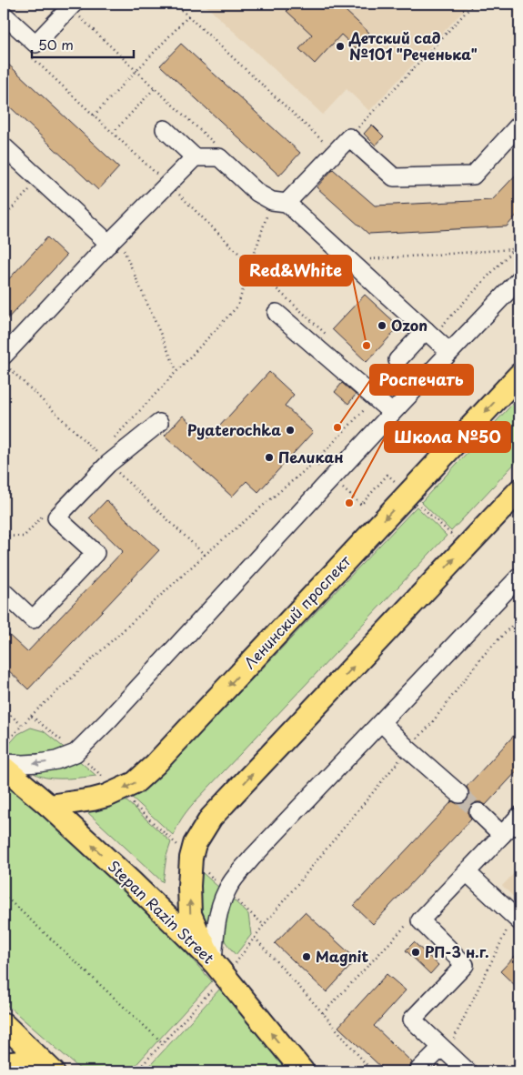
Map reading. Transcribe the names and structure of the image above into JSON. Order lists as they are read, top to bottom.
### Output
{
  "streets": {
    "main road": ["Ленинский проспект", "Stepan Razin Street"]
  },
  "crossings": [
    ["Ленинский проспект", "Stepan Razin Street"]
  ],
  "one_way": ["Stepan Razin Street"],
  "places": [
    "Детский сад №101 \"Реченька\"",
    "Ozon",
    "Red&White",
    "Роспечать",
    "Pyaterochka",
    "Пеликан",
    "Школа №50",
    "РП-3 н.г.",
    "Magnit"
  ],
  "scale_bar": "50 m"
}
